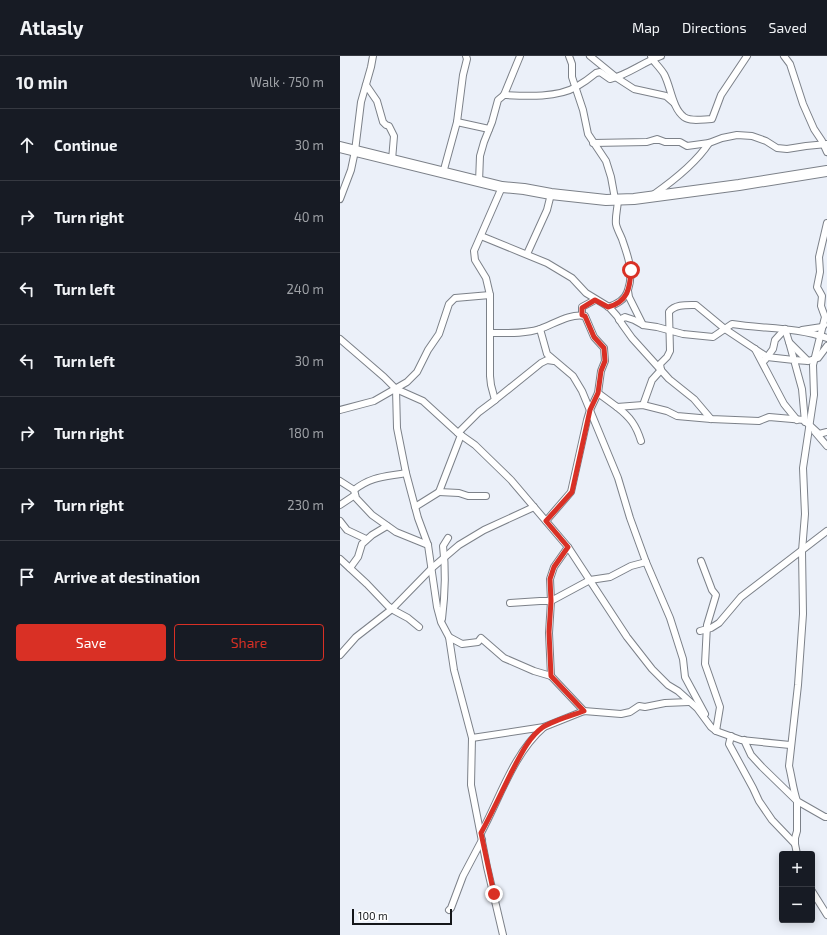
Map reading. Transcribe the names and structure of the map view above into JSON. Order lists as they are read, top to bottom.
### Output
{
  "scale_bar": "100 m",
  "page": {
    "header": "Atlasly",
    "nav": ["Map", "Directions", "Saved"],
    "heading": ["10 min", "Walk · 750 m"],
    "list": [
      ["Continue", "30 m"],
      ["Turn right", "40 m"],
      ["Turn left", "240 m"],
      ["Turn left", "30 m"],
      ["Turn right", "180 m"],
      ["Turn right", "230 m"],
      "Arrive at destination"
    ],
    "buttons": ["Save", "Share"],
    "map_buttons": ["+", "−"],
    "scale": "100 m"
  }
}
